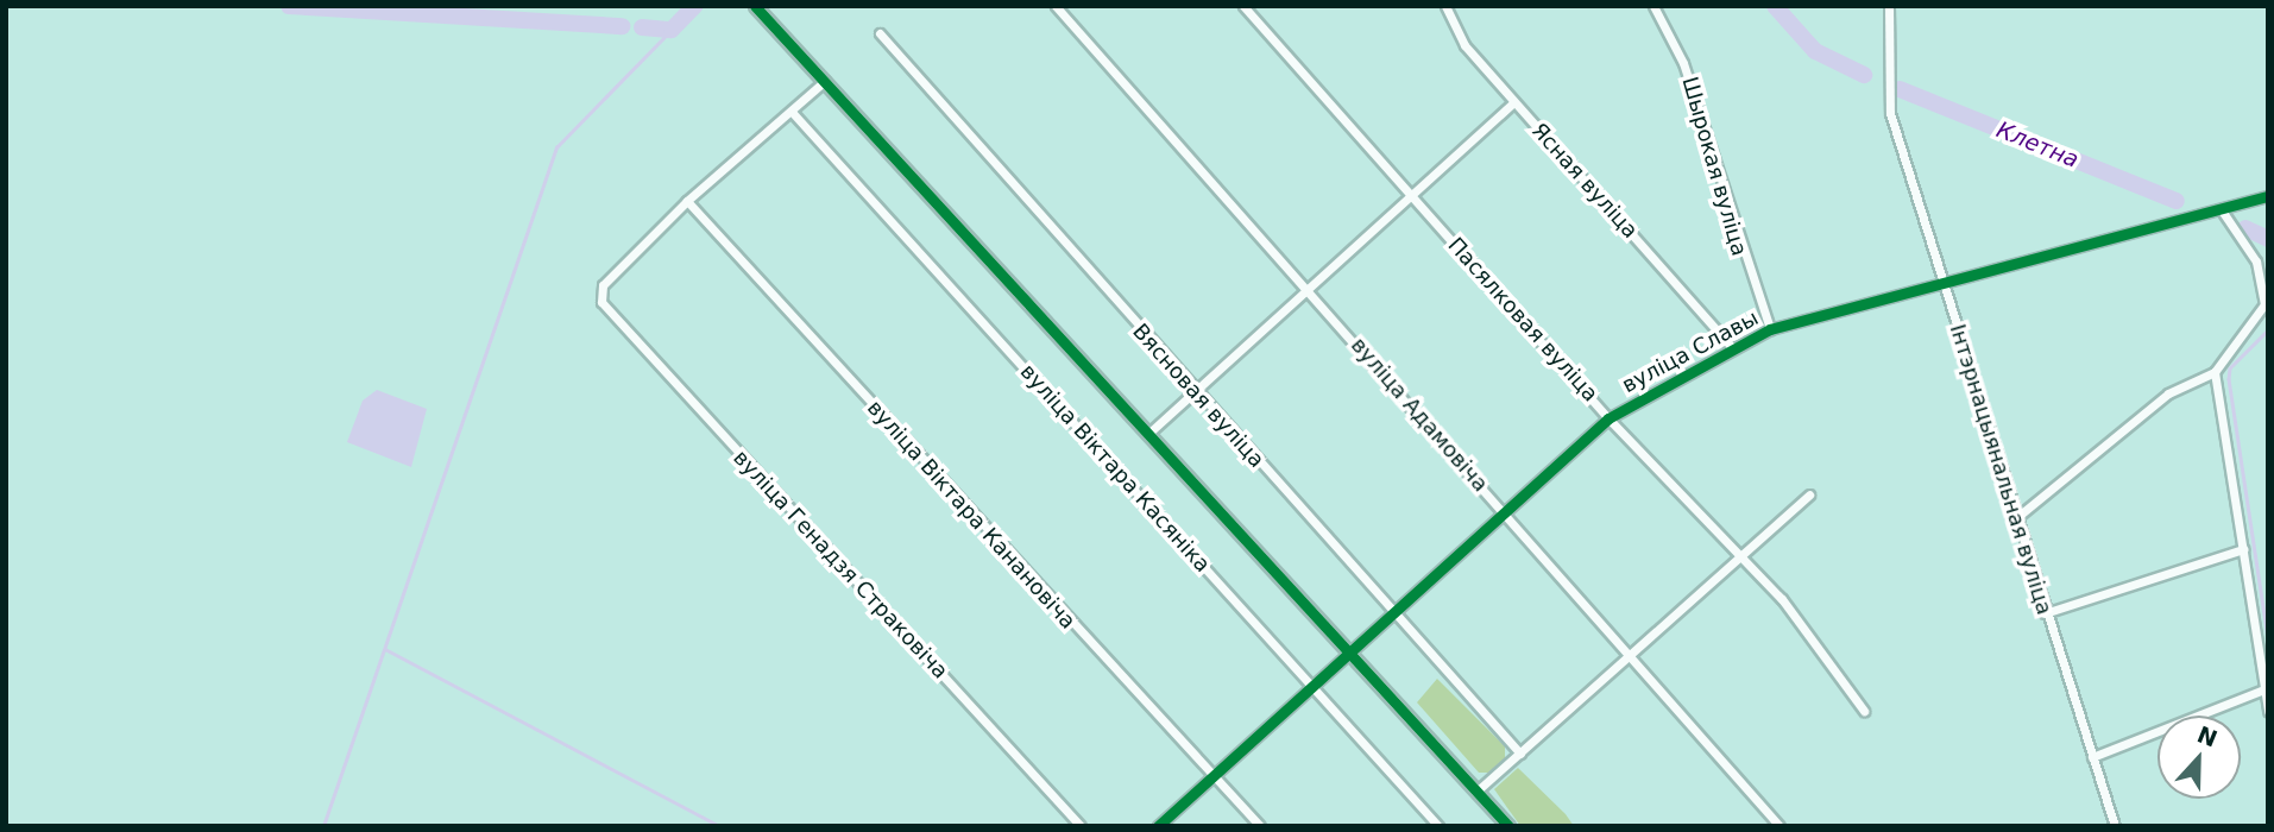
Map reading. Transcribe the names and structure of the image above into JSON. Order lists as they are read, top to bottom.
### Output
{
  "streets": {
    "street": [
      "Шырокая вуліца",
      "Ясная вуліца",
      "Пасялковая вуліца",
      "вуліца Славы",
      "Вясновая вуліца",
      "вуліца Адамовіча",
      "вуліца Віктара Касяніка",
      "Інтэрнацыянальная вуліца",
      "вуліца Віктара Канановіча",
      "вуліца Генадзя Страковіча"
    ]
  },
  "crossings": [
    ["Шырокая вуліца", "вуліца Славы"],
    ["Ясная вуліца", "вуліца Славы"],
    ["Пасялковая вуліца", "вуліца Славы"],
    ["вуліца Славы", "Вясновая вуліца"],
    ["вуліца Славы", "вуліца Адамовіча"],
    ["вуліца Славы", "вуліца Віктара Касяніка"],
    ["вуліца Славы", "Інтэрнацыянальная вуліца"],
    ["вуліца Славы", "вуліца Віктара Канановіча"],
    ["вуліца Віктара Канановіча", "вуліца Генадзя Страковіча"]
  ],
  "water": ["Клетна"],
  "north": "top"
}
